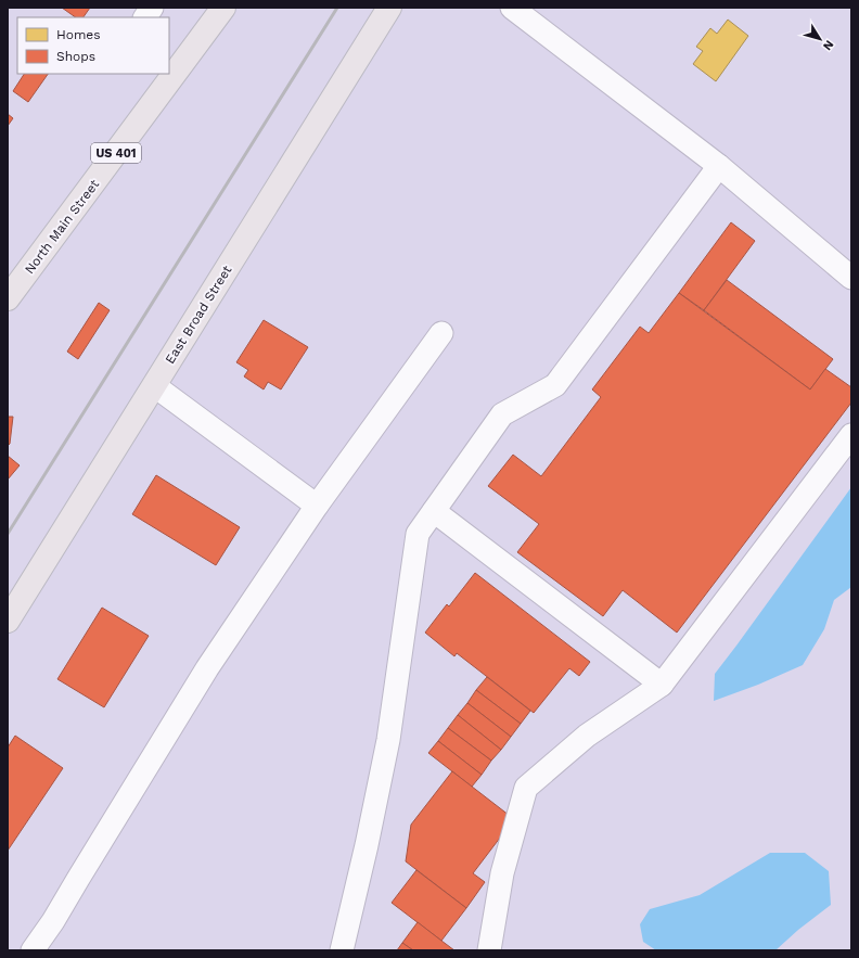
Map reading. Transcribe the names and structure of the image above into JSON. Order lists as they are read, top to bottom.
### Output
{
  "streets": {
    "main road": ["US 401", "North Main Street", "East Broad Street"]
  },
  "legend": ["Homes", "Shops"],
  "north": "bottom right"
}
